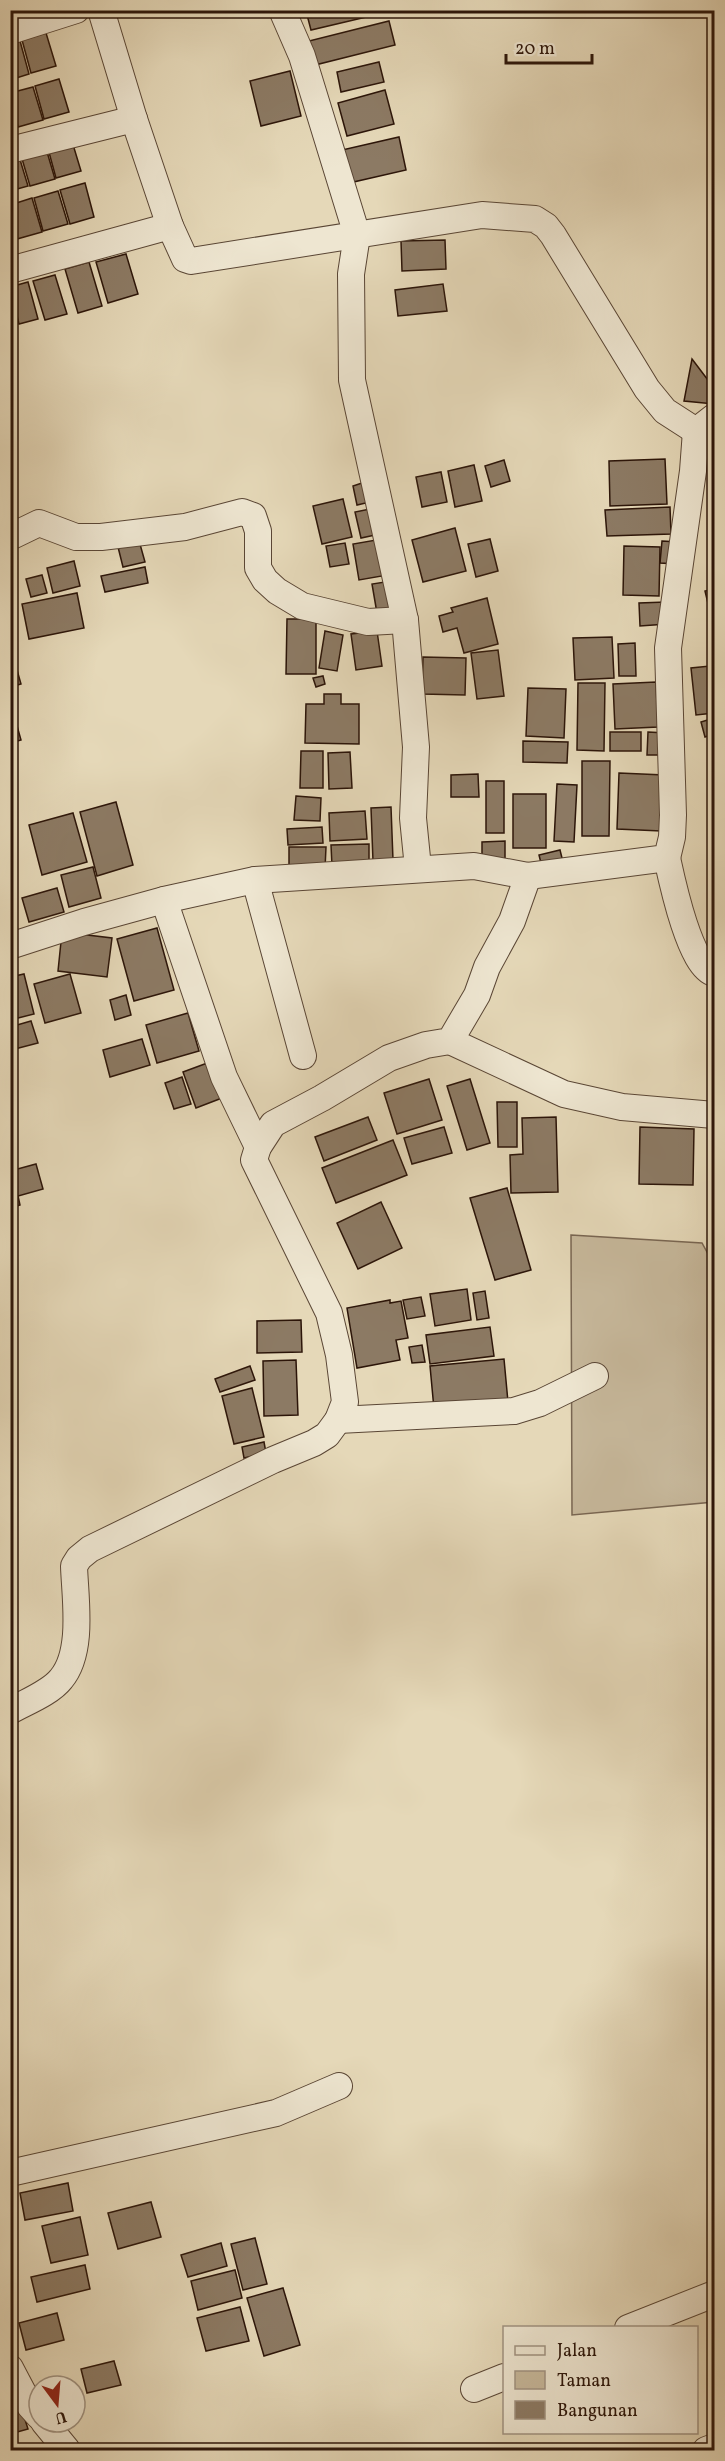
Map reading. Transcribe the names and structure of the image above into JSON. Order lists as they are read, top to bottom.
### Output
{
  "legend": ["Jalan", "Taman", "Bangunan"],
  "scale_bar": "20 m",
  "north": "bottom"
}
